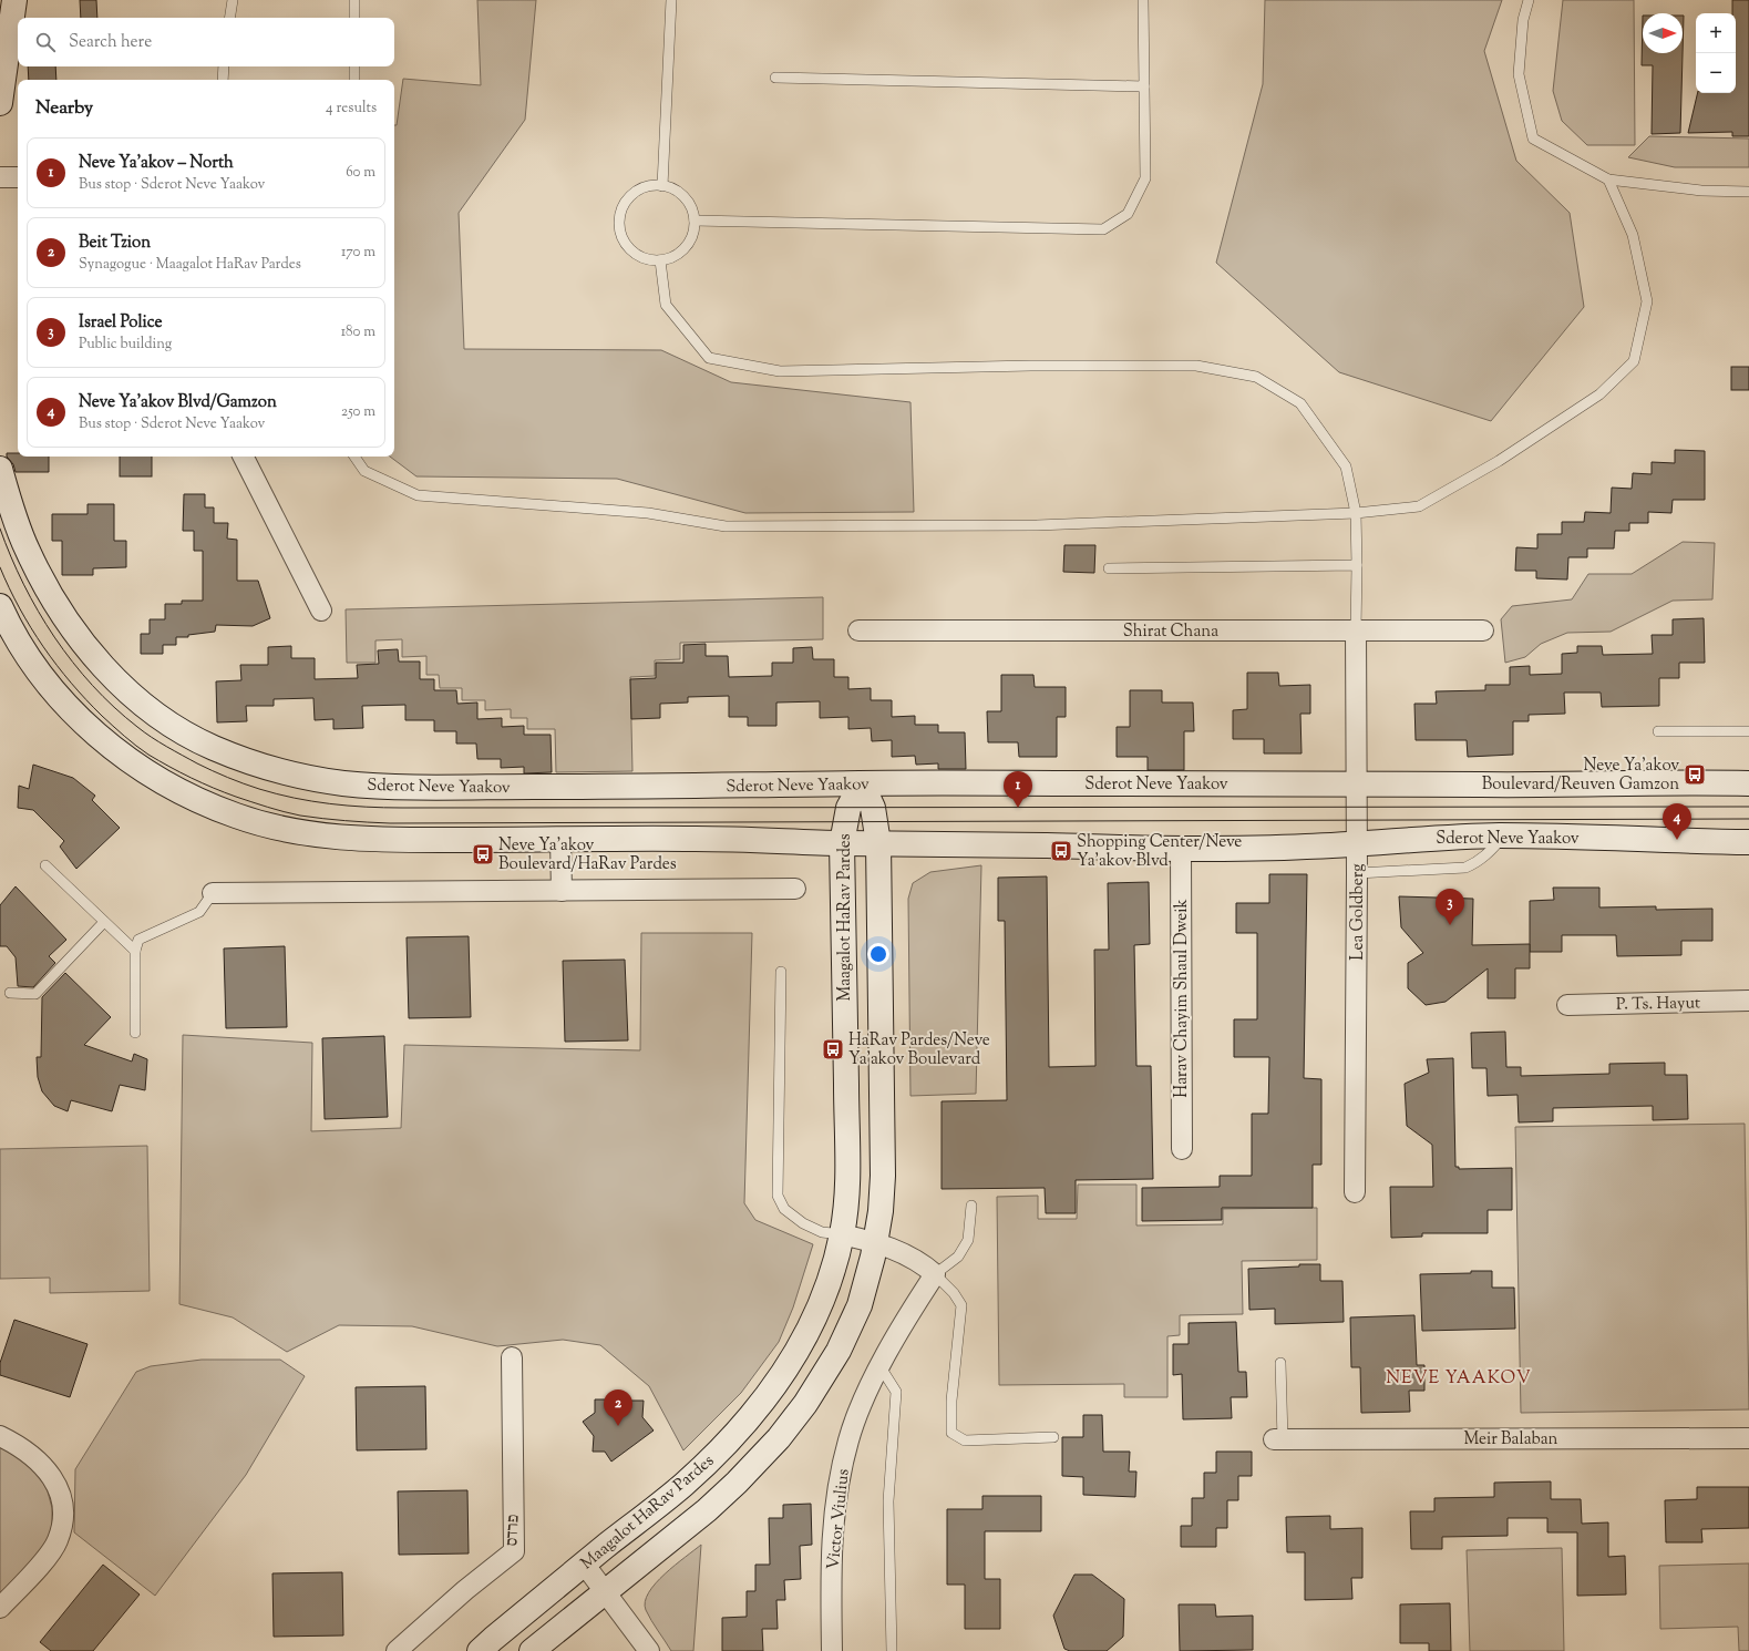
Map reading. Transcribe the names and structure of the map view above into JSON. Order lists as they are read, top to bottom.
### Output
{
  "streets": {
    "street": [
      "Shirat Chana",
      "Sderot Neve Yaakov",
      "Lea Goldberg",
      "Maagalot HaRav Pardes",
      "Harav Chayim Shaul Dweik",
      "P. Ts. Hayut",
      "Meir Balaban",
      "Victor Viulius",
      "פרדס"
    ]
  },
  "crossings": [
    ["Shirat Chana", "Lea Goldberg"],
    ["Sderot Neve Yaakov", "Lea Goldberg"],
    ["Sderot Neve Yaakov", "Maagalot HaRav Pardes"],
    ["Sderot Neve Yaakov", "Harav Chayim Shaul Dweik"]
  ],
  "districts": ["NEVE YAAKOV"],
  "places": {
    "bus stop": [
      "Neve Ya'akov Boulevard/Reuven Gamzon",
      "Shopping Center/Neve Ya'akov Blvd",
      "Neve Ya'akov Boulevard/HaRav Pardes",
      "HaRav Pardes/Neve Ya'akov Boulevard"
    ]
  },
  "north": "right",
  "page": {
    "map_buttons": ["+", "−"],
    "search": "Search here",
    "heading": ["Nearby", "4 results"],
    "list": [
      {
        "mark": "1",
        "name": "Neve Ya'akov – North",
        "note": "Bus stop · Sderot Neve Yaakov",
        "value": "60 m"
      },
      {
        "mark": "2",
        "name": "Beit Tzion",
        "note": "Synagogue · Maagalot HaRav Pardes",
        "value": "170 m"
      },
      {
        "mark": "3",
        "name": "Israel Police",
        "note": "Public building",
        "value": "180 m"
      },
      {
        "mark": "4",
        "name": "Neve Ya'akov Blvd/Gamzon",
        "note": "Bus stop · Sderot Neve Yaakov",
        "value": "250 m"
      }
    ],
    "pins": [
      "1",
      "4",
      "3",
      "2"
    ]
  }
}
